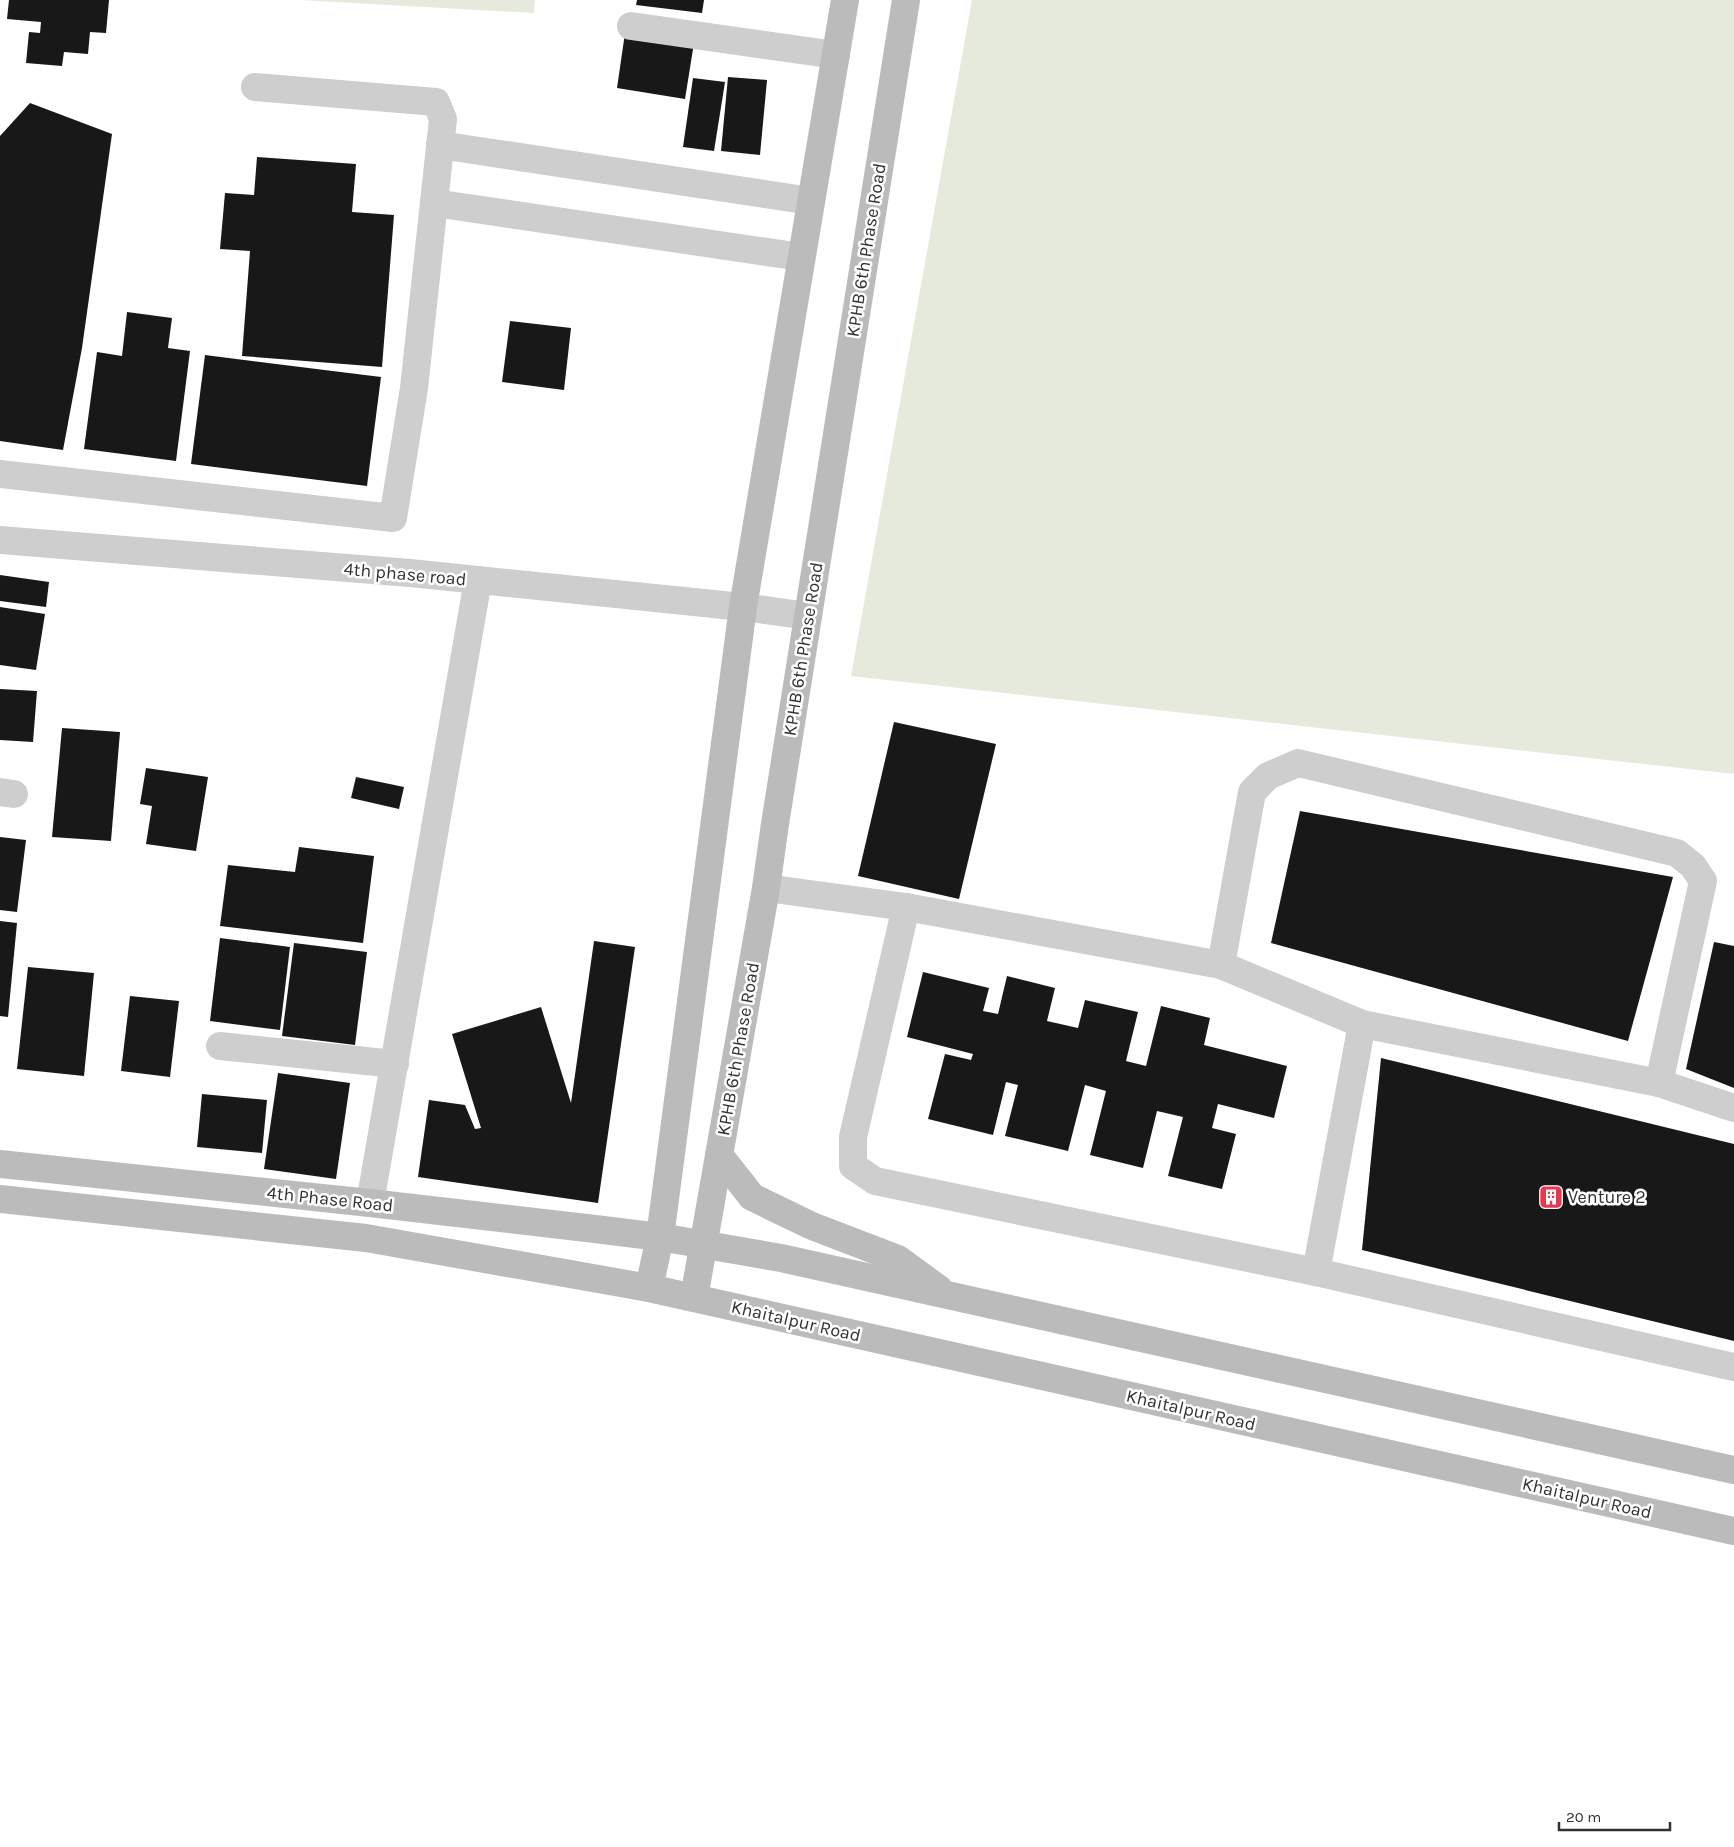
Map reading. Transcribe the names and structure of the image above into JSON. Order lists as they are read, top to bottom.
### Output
{
  "streets": {
    "street": [
      "KPHB 6th Phase Road",
      "4th phase road",
      "4th Phase Road",
      "Khaitalpur Road"
    ]
  },
  "crossings": [
    ["KPHB 6th Phase Road", "4th phase road"],
    ["KPHB 6th Phase Road", "Khaitalpur Road"],
    ["4th Phase Road", "Khaitalpur Road"]
  ],
  "places": {
    "building": ["Venture 2"]
  },
  "scale_bar": "20 m"
}
